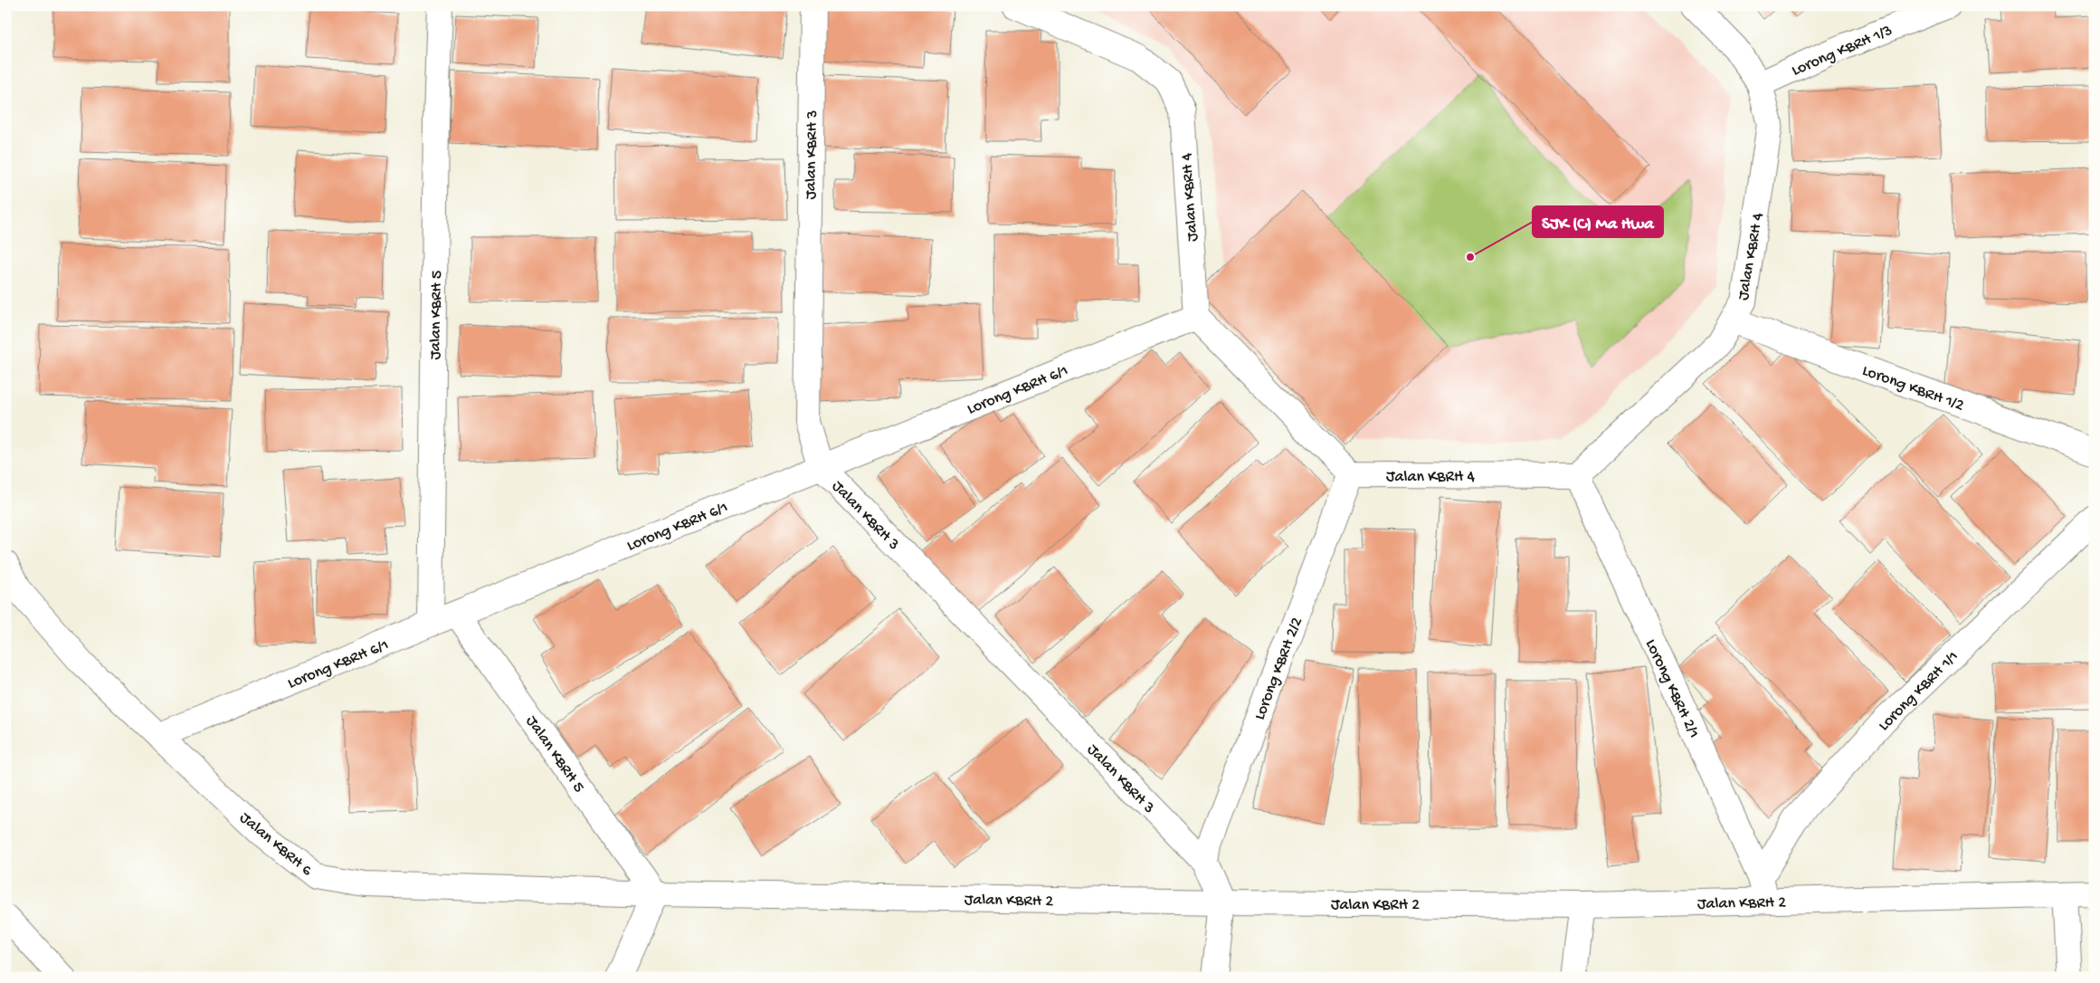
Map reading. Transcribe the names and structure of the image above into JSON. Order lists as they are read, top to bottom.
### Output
{
  "streets": {
    "main road": [
      "Lorong KBRH 1/3",
      "Jalan KBRH 3",
      "Jalan KBRH 4",
      "Jalan KBRH 5",
      "Lorong KBRH 1/2",
      "Lorong KBRH 6/1",
      "Lorong KBRH 2/2",
      "Lorong KBRH 2/1",
      "Lorong KBRH 1/1",
      "Jalan KBRH 6",
      "Jalan KBRH 2"
    ]
  },
  "crossings": [
    ["Lorong KBRH 1/3", "Jalan KBRH 4"],
    ["Jalan KBRH 3", "Lorong KBRH 6/1"],
    ["Jalan KBRH 3", "Lorong KBRH 2/2"],
    ["Jalan KBRH 3", "Jalan KBRH 2"],
    ["Jalan KBRH 4", "Lorong KBRH 1/2"],
    ["Jalan KBRH 4", "Lorong KBRH 6/1"],
    ["Jalan KBRH 4", "Lorong KBRH 2/2"],
    ["Jalan KBRH 4", "Lorong KBRH 2/1"],
    ["Jalan KBRH 5", "Lorong KBRH 6/1"],
    ["Jalan KBRH 5", "Jalan KBRH 6"],
    ["Jalan KBRH 5", "Jalan KBRH 2"],
    ["Lorong KBRH 6/1", "Jalan KBRH 6"],
    ["Lorong KBRH 2/1", "Lorong KBRH 1/1"],
    ["Lorong KBRH 2/1", "Jalan KBRH 2"],
    ["Lorong KBRH 1/1", "Jalan KBRH 2"],
    ["Jalan KBRH 6", "Jalan KBRH 2"]
  ],
  "places": ["SJK (C) Ma Hwa"]
}
